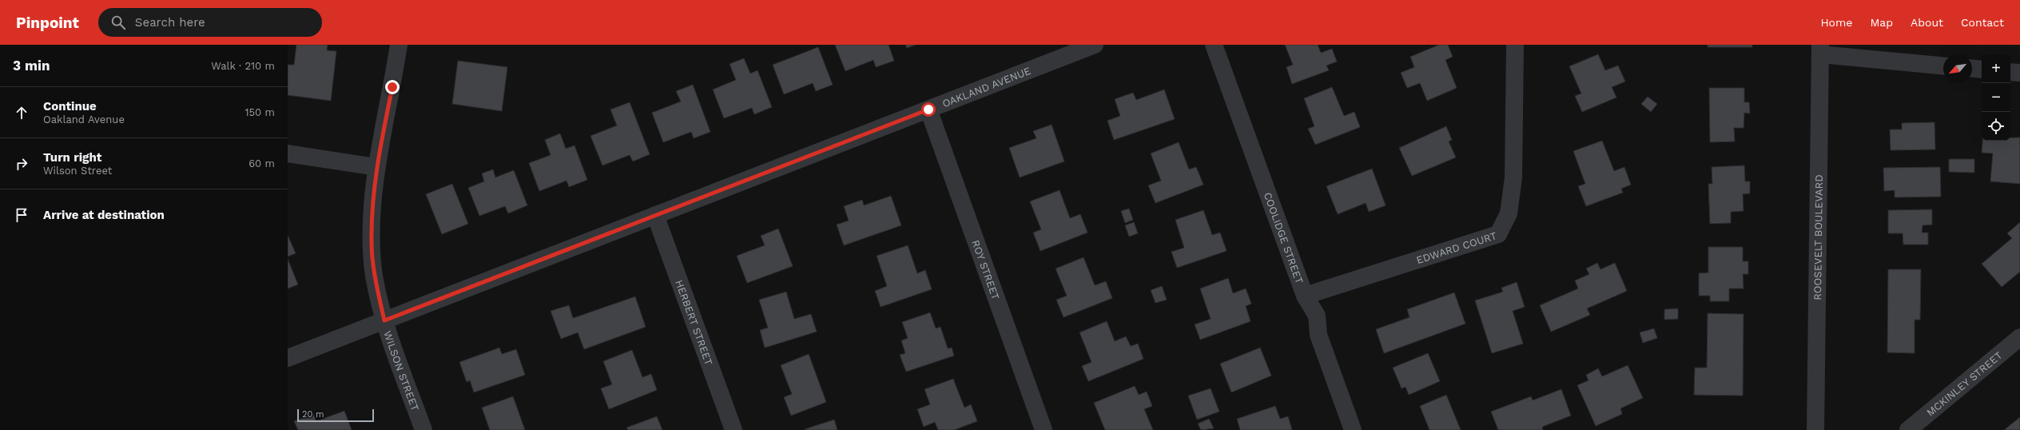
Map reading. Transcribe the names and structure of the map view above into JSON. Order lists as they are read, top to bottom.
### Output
{
  "streets": {
    "street": [
      "OAKLAND AVENUE",
      "COOLIDGE STREET",
      "ROOSEVELT BOULEVARD",
      "EDWARD COURT",
      "ROY STREET",
      "HERBERT STREET",
      "WILSON STREET",
      "MCKINLEY STREET"
    ]
  },
  "crossings": [
    ["OAKLAND AVENUE", "ROY STREET"],
    ["OAKLAND AVENUE", "HERBERT STREET"],
    ["OAKLAND AVENUE", "WILSON STREET"],
    ["COOLIDGE STREET", "EDWARD COURT"]
  ],
  "scale_bar": "20 m",
  "north": "bottom left",
  "page": {
    "header": "Pinpoint",
    "search": "Search here",
    "nav": [
      "Home",
      "Map",
      "About",
      "Contact"
    ],
    "heading": ["3 min", "Walk · 210 m"],
    "map_buttons": ["+", "−"],
    "list": [
      ["Continue", "Oakland Avenue", "150 m"],
      ["Turn right", "Wilson Street", "60 m"],
      "Arrive at destination"
    ],
    "scale": "20 m"
  }
}
